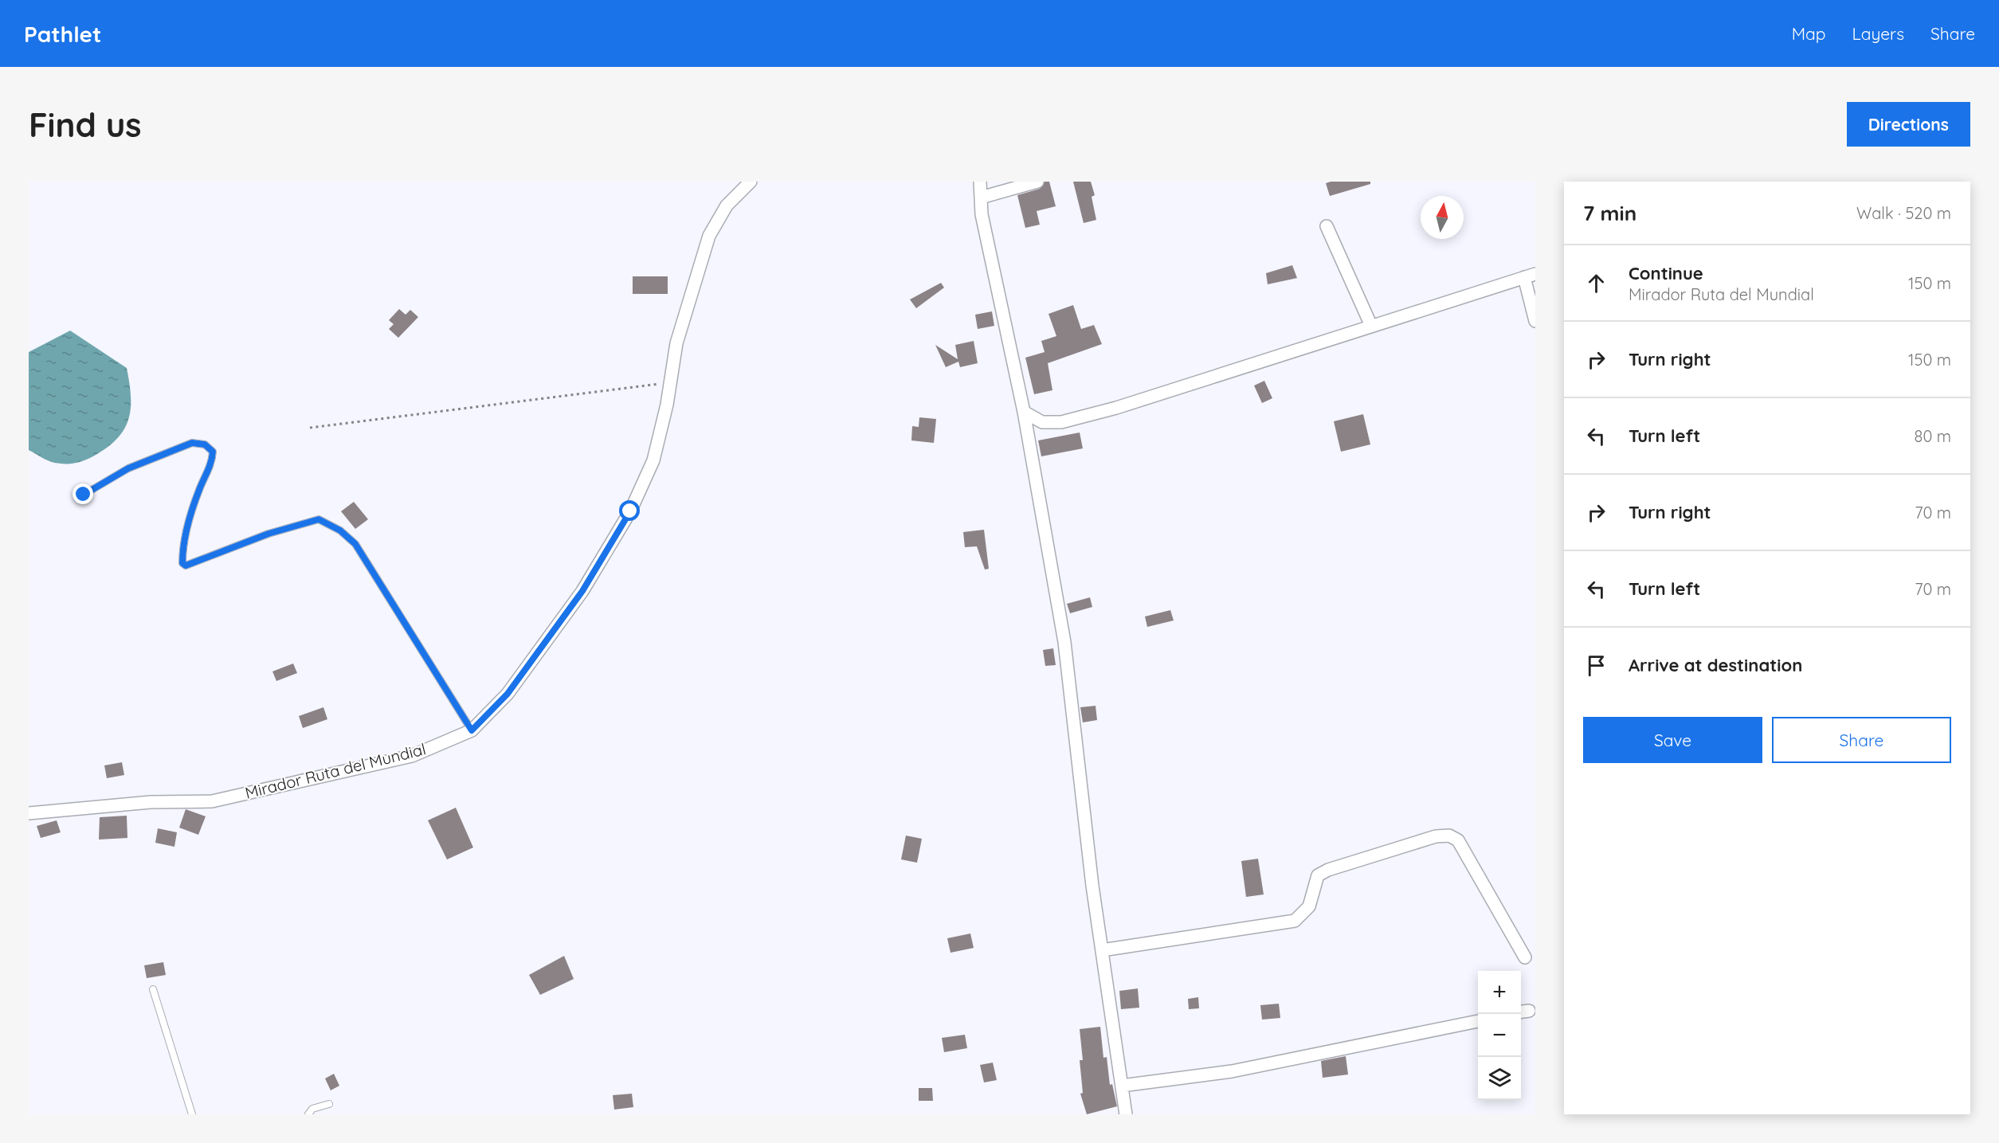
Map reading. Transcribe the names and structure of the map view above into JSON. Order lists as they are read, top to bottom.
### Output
{
  "streets": {
    "street": ["Mirador Ruta del Mundial"]
  },
  "north": "top",
  "page": {
    "header": "Pathlet",
    "nav": ["Map", "Layers", "Share"],
    "buttons": [
      "Directions",
      ["Save", "Share"]
    ],
    "title": "Find us",
    "heading": ["7 min", "Walk · 520 m"],
    "list": [
      ["Continue", "Mirador Ruta del Mundial", "150 m"],
      ["Turn right", "150 m"],
      ["Turn left", "80 m"],
      ["Turn right", "70 m"],
      ["Turn left", "70 m"],
      "Arrive at destination"
    ],
    "map_buttons": ["+", "−"]
  }
}
